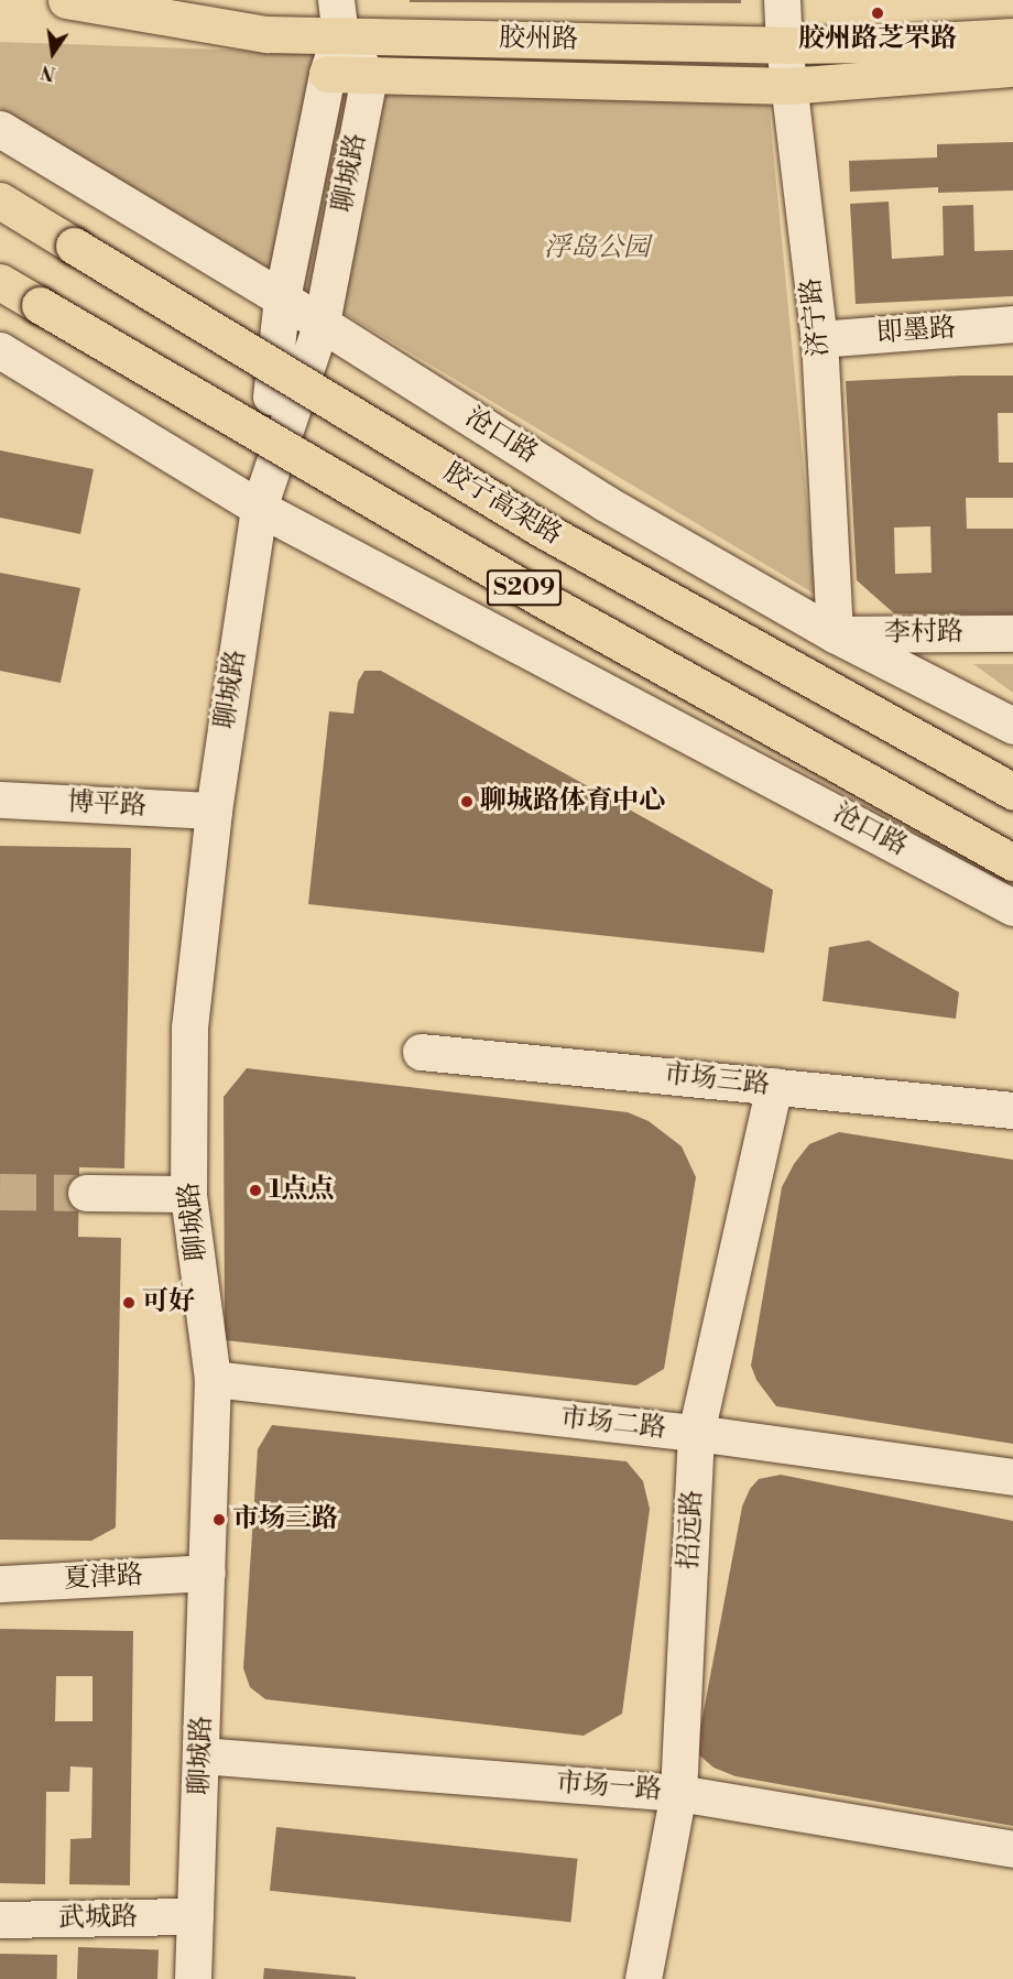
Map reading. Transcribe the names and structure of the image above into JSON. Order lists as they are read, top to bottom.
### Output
{
  "streets": {
    "main road": ["胶州路", "胶宁高架路", "S209"],
    "street": [
      "聊城路",
      "济宁路",
      "即墨路",
      "沧口路",
      "李村路",
      "博平路",
      "市场三路",
      "市场二路",
      "招远路",
      "夏津路",
      "市场一路",
      "武城路"
    ]
  },
  "crossings": [
    ["胶州路", "聊城路"],
    ["胶州路", "济宁路"],
    ["聊城路", "沧口路"],
    ["聊城路", "博平路"],
    ["聊城路", "市场二路"],
    ["聊城路", "夏津路"],
    ["聊城路", "市场一路"],
    ["聊城路", "武城路"],
    ["济宁路", "即墨路"],
    ["济宁路", "沧口路"],
    ["济宁路", "李村路"],
    ["沧口路", "李村路"],
    ["市场三路", "招远路"],
    ["市场二路", "招远路"],
    ["招远路", "市场一路"]
  ],
  "parks": ["浮岛公园"],
  "places": [
    "胶州路芝罘路",
    "聊城路体育中心",
    "1点点",
    "可好",
    "市场三路"
  ],
  "north": "bottom"
}
